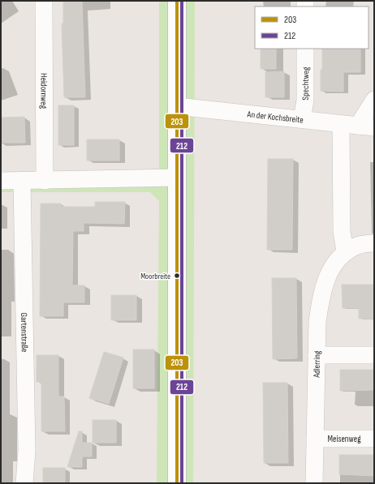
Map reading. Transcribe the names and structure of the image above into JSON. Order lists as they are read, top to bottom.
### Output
{
  "streets": {
    "street": [
      "Spechtweg",
      "Heidornweg",
      "An der Kochsbreite",
      "Gartenstraße",
      "Adlerring",
      "Meisenweg"
    ]
  },
  "crossings": [
    ["Spechtweg", "An der Kochsbreite"],
    ["Adlerring", "Meisenweg"]
  ],
  "places": ["Moorbreite"],
  "lines": ["transit line 203", "transit line 212"],
  "legend": ["203", "212"]
}
